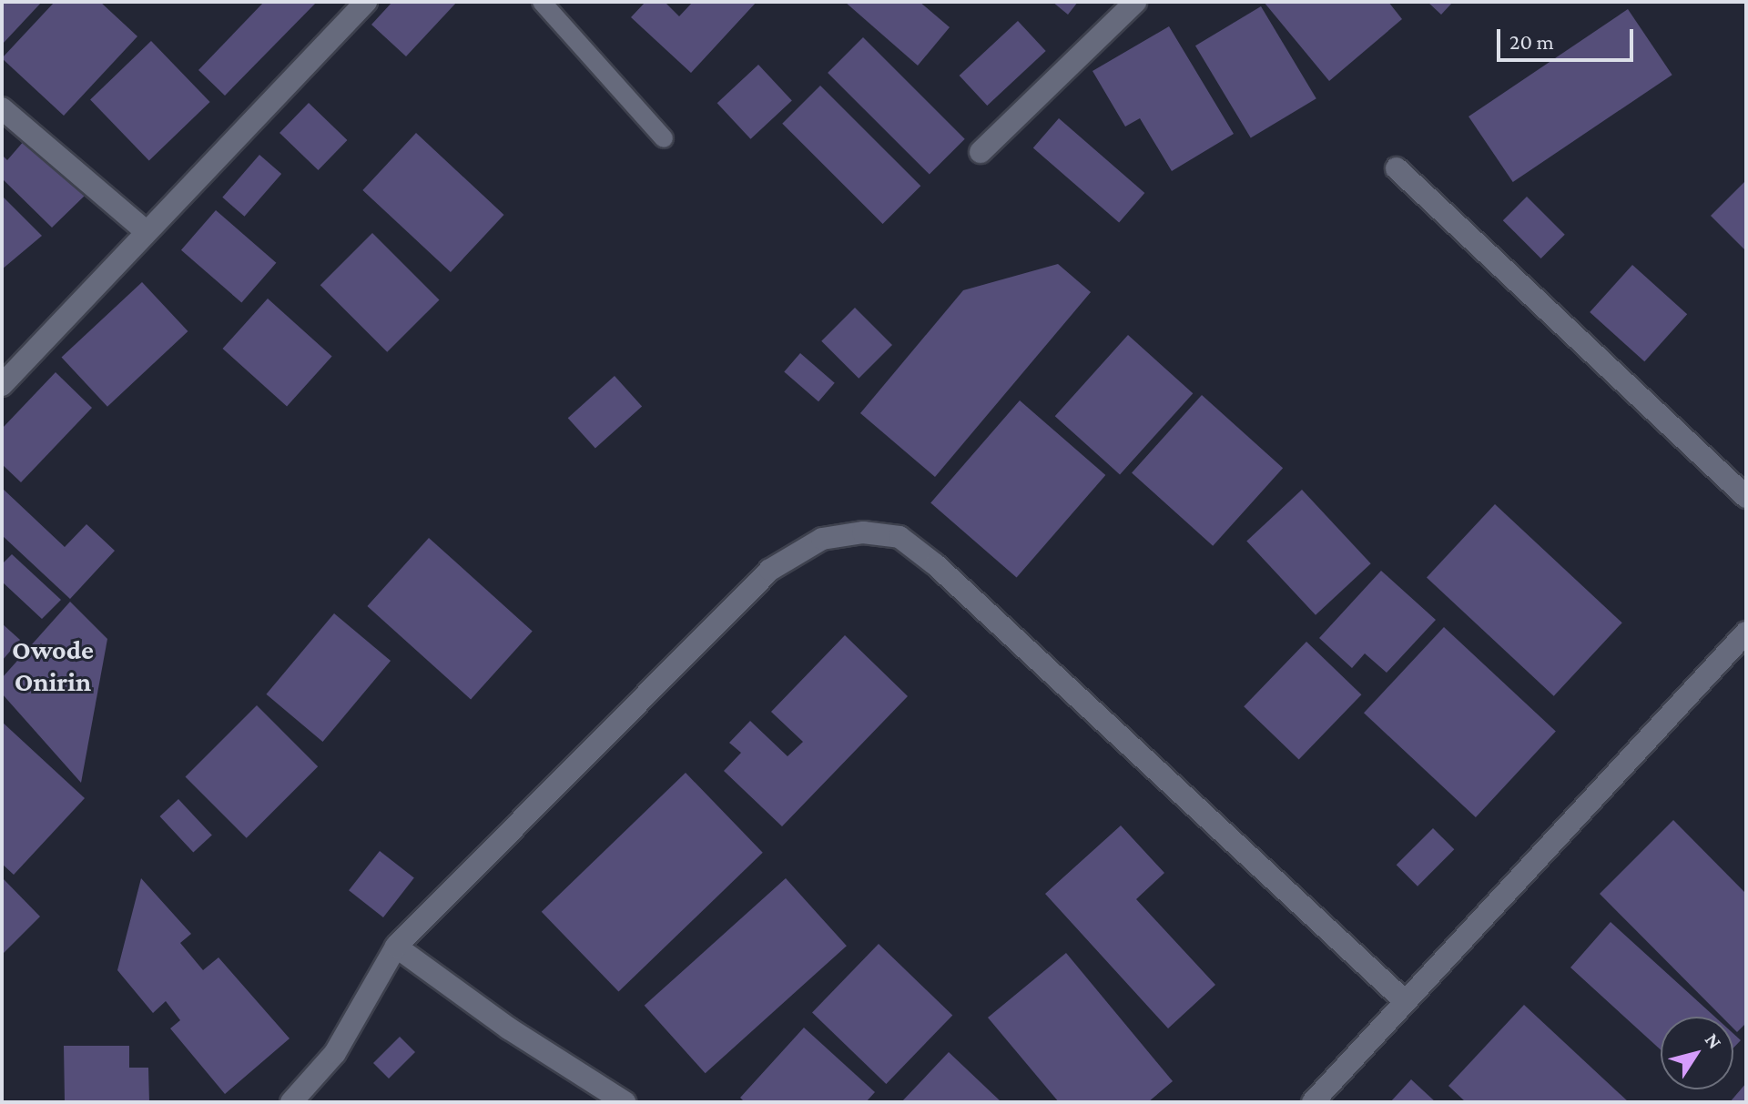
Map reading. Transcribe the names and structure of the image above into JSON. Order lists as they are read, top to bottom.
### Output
{
  "districts": ["Owode Onirin"],
  "scale_bar": "20 m",
  "north": "top right"
}
